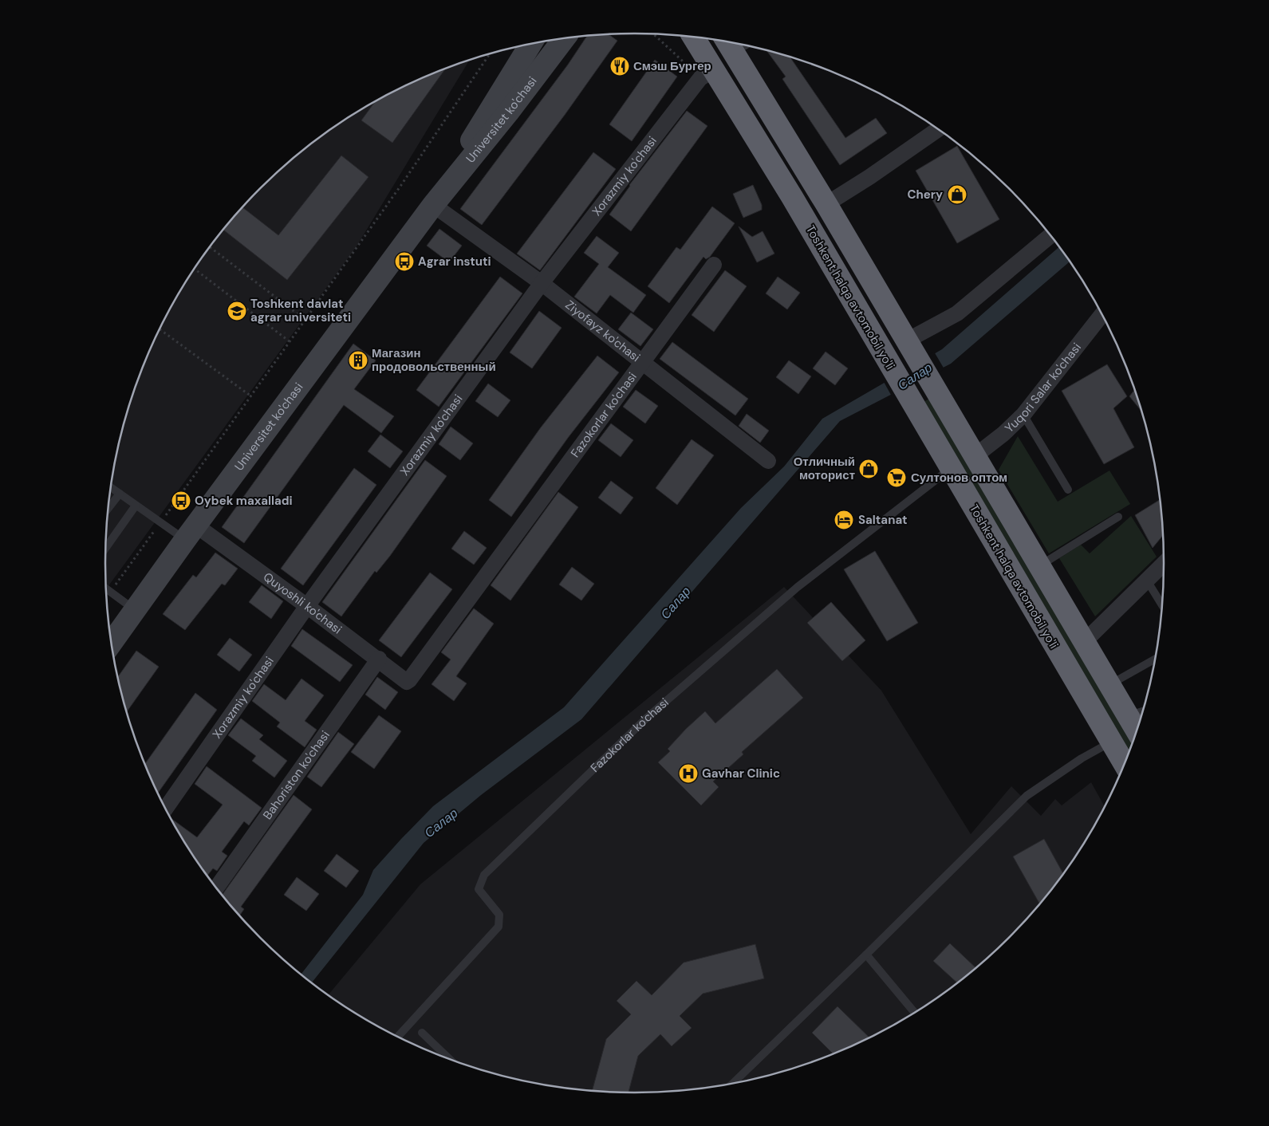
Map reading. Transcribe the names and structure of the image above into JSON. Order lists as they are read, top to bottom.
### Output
{
  "streets": {
    "highway": ["Toshkent halqa avtomobil yo'li"],
    "main road": ["Universitet ko'chasi"],
    "street": [
      "Xorazmiy ko'chasi",
      "Ziyofayz ko'chasi",
      "Yuqori Salar ko'chasi",
      "Fazokorlar ko'chasi",
      "Quyoshli ko'chasi",
      "Bahoriston ko'chasi"
    ]
  },
  "crossings": [
    ["Universitet ko'chasi", "Ziyofayz ko'chasi"],
    ["Universitet ko'chasi", "Quyoshli ko'chasi"],
    ["Xorazmiy ko'chasi", "Toshkent halqa avtomobil yo'li"],
    ["Xorazmiy ko'chasi", "Ziyofayz ko'chasi"],
    ["Xorazmiy ko'chasi", "Quyoshli ko'chasi"],
    ["Toshkent halqa avtomobil yo'li", "Fazokorlar ko'chasi"],
    ["Ziyofayz ko'chasi", "Fazokorlar ko'chasi"],
    ["Fazokorlar ko'chasi", "Quyoshli ko'chasi"],
    ["Quyoshli ko'chasi", "Bahoriston ko'chasi"]
  ],
  "water": ["Салар"],
  "places": {
    "restaurant": ["Смэш Бургер"],
    "shop": ["Chery", "Отличный моторист"],
    "bus stop": ["Agrar instuti", "Oybek maxalladi"],
    "school or university": ["Toshkent davlat agrar universiteti"],
    "building": ["Магазин продовольственный"],
    "supermarket": ["Султонов оптом"],
    "hotel": ["Saltanat"],
    "hospital": ["Gavhar Clinic"]
  }
}
